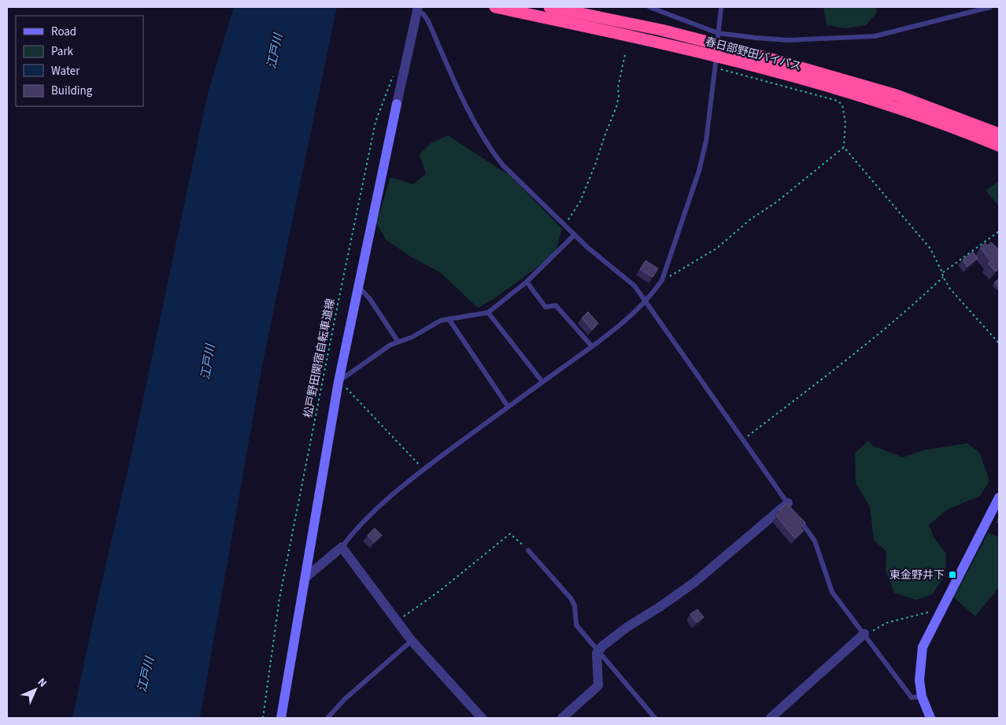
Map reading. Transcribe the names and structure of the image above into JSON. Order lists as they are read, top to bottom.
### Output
{
  "streets": {
    "highway": ["春日部野田バイパス"],
    "path": ["松戸野田関宿自転車道線"]
  },
  "water": ["江戸川"],
  "places": {
    "transit": ["東金野井下"]
  },
  "legend": [
    "Road",
    "Park",
    "Water",
    "Building"
  ],
  "north": "top right"
}
